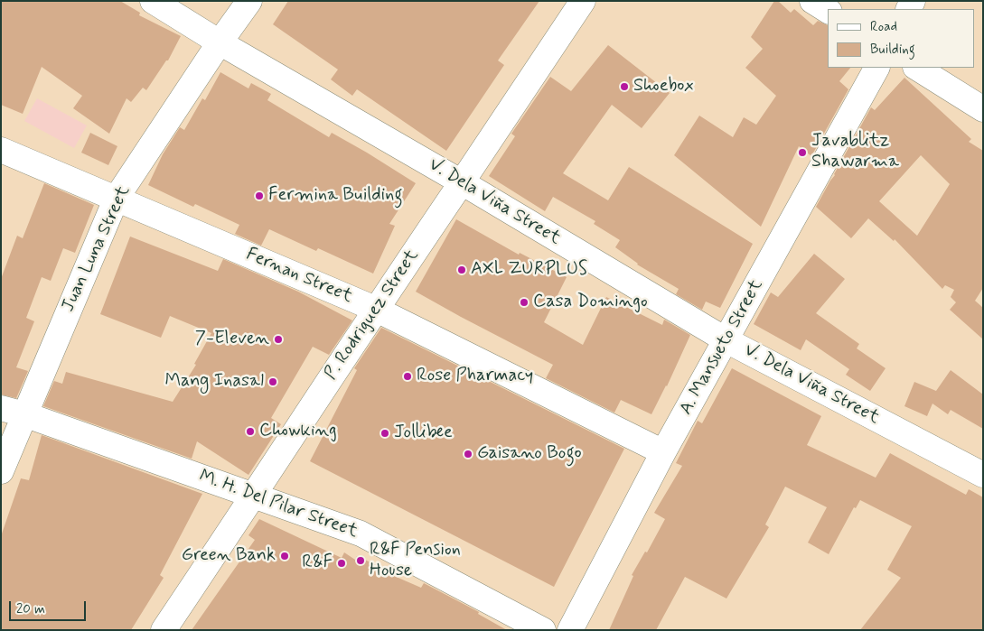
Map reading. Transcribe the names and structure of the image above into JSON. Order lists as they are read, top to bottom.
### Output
{
  "streets": {
    "street": [
      "V. Dela Viña Street",
      "Juan Luna Street",
      "Fernan Street",
      "P. Rodriguez Street",
      "A. Mansueto Street",
      "M. H. Del Pilar Street"
    ]
  },
  "crossings": [
    ["V. Dela Viña Street", "Juan Luna Street"],
    ["V. Dela Viña Street", "P. Rodriguez Street"],
    ["V. Dela Viña Street", "A. Mansueto Street"],
    ["Juan Luna Street", "Fernan Street"],
    ["Juan Luna Street", "M. H. Del Pilar Street"],
    ["Fernan Street", "P. Rodriguez Street"],
    ["Fernan Street", "A. Mansueto Street"],
    ["P. Rodriguez Street", "M. H. Del Pilar Street"]
  ],
  "places": [
    "Shoebox",
    "Javablitz Shawarma",
    "Fermina Building",
    "AXL ZURPLUS",
    "Casa Domingo",
    "7-Eleven",
    "Rose Pharmacy",
    "Mang Inasal",
    "Chowking",
    "Jollibee",
    "Gaisano Bogo",
    "Green Bank",
    "R&F Pension House",
    "R&F"
  ],
  "legend": ["Road", "Building"],
  "scale_bar": "20 m"
}
